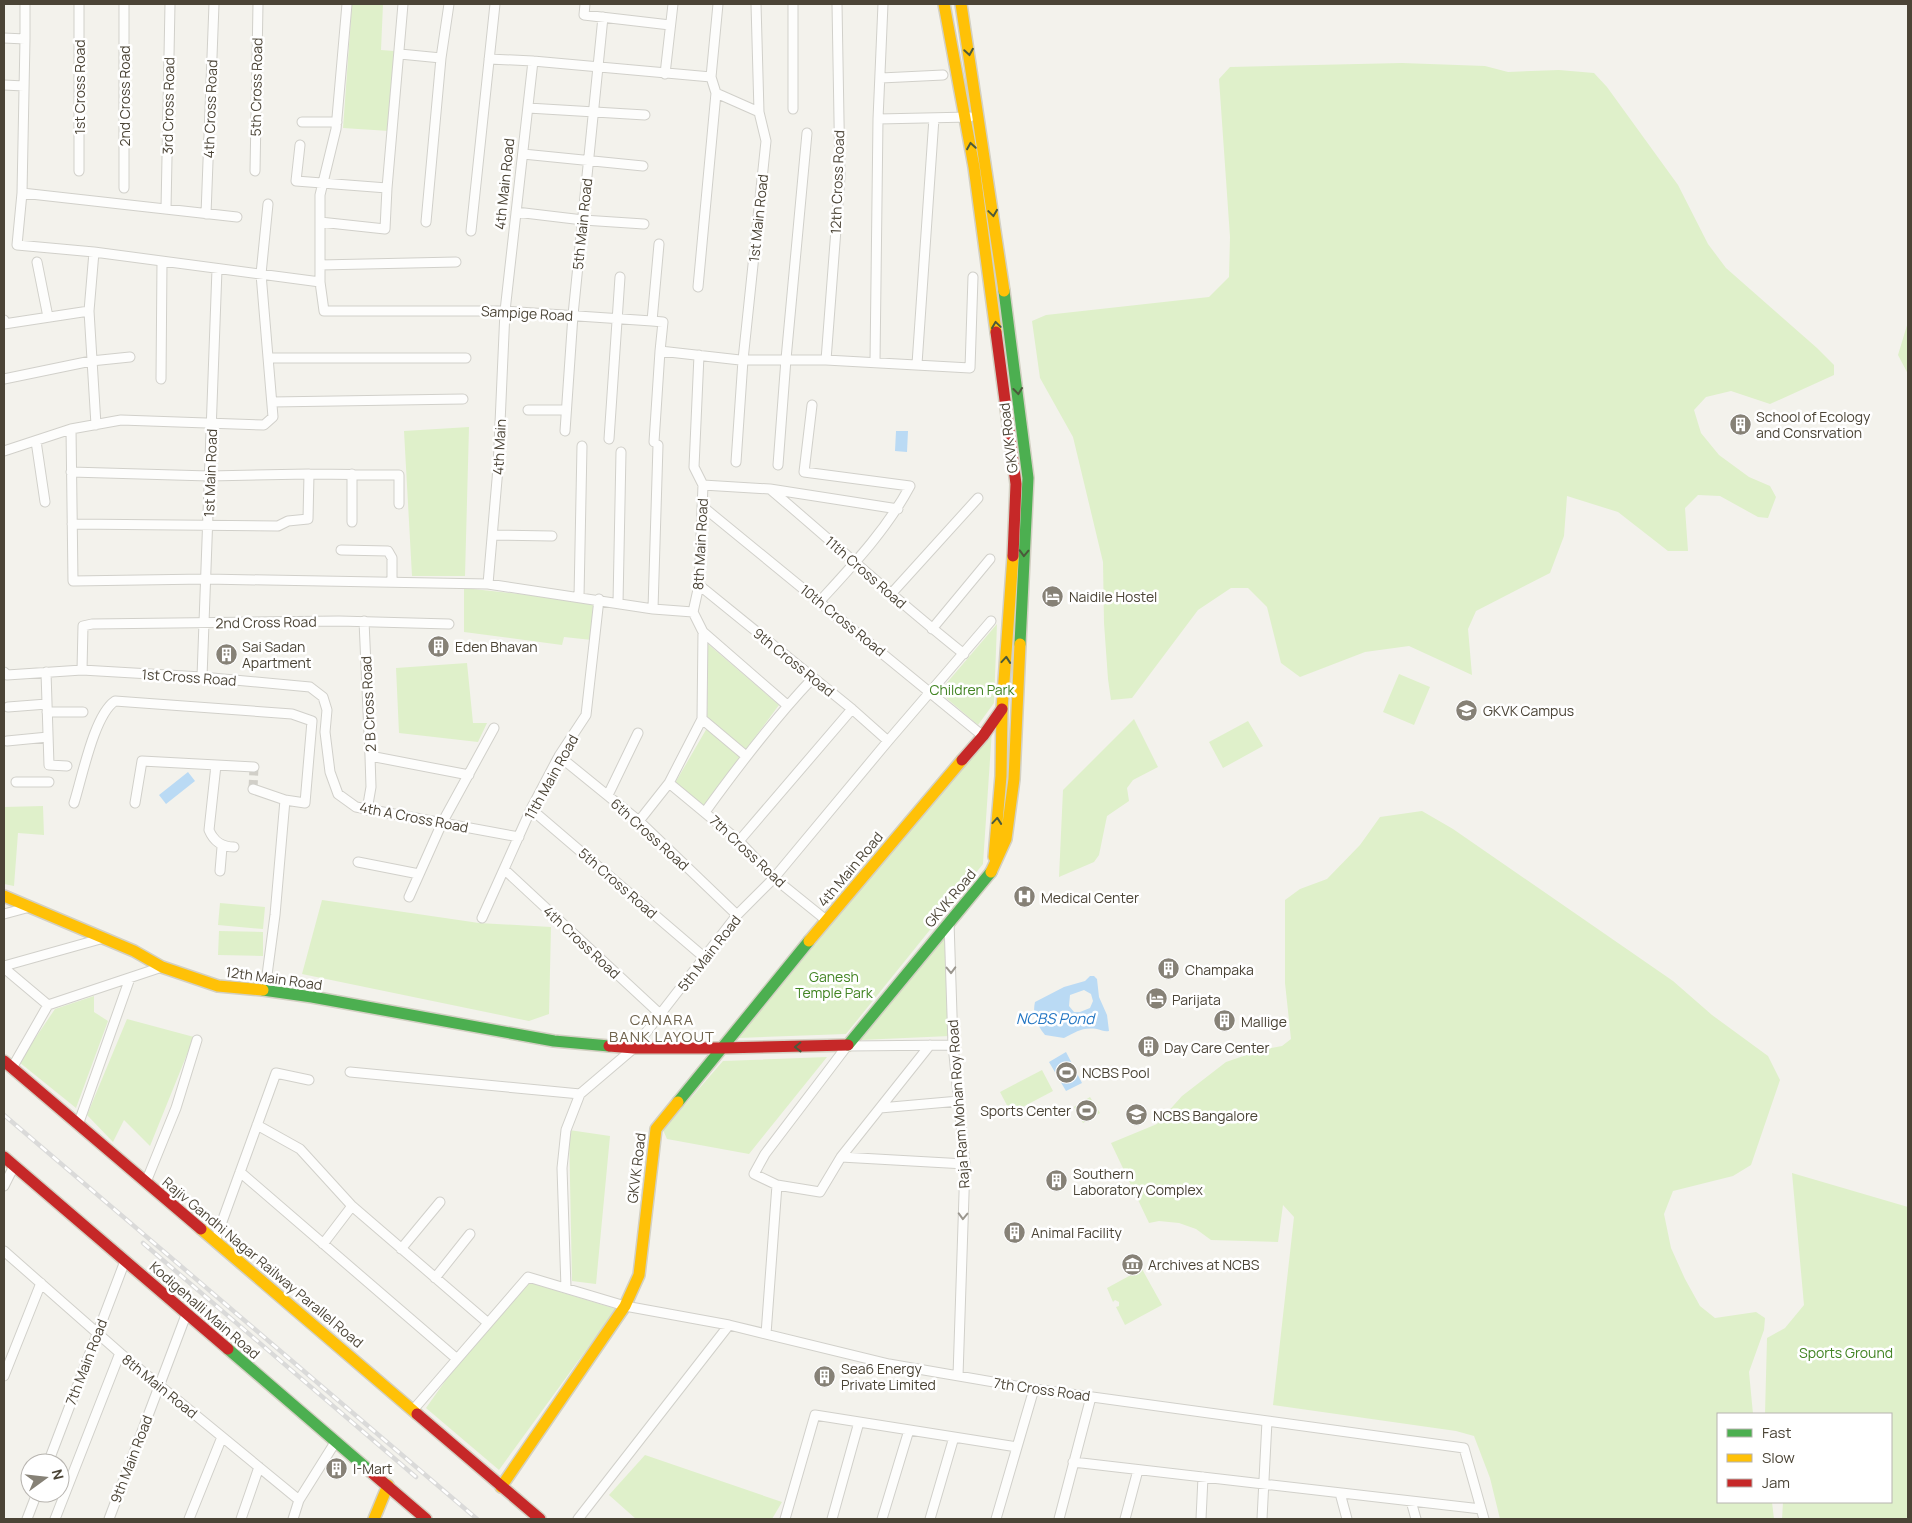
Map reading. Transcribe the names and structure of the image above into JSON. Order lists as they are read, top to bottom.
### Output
{
  "streets": {
    "main road": [
      "4th Main Road",
      "GKVK Road",
      "12th Main Road",
      "Rajiv Gandhi Nagar Railway Parallel Road",
      "Kodigehalli Main Road"
    ],
    "street": [
      "1st Cross Road",
      "5th Cross Road",
      "2nd Cross Road",
      "3rd Cross Road",
      "4th Cross Road",
      "12th Cross Road",
      "1st Main Road",
      "5th Main Road",
      "Sampige Road",
      "4th Main",
      "8th Main Road",
      "11th Cross Road",
      "10th Cross Road",
      "9th Cross Road",
      "2 B Cross Road",
      "11th Main Road",
      "4th A Cross Road",
      "6th Cross Road",
      "7th Cross Road",
      "Raja Ram Mohan Roy Road",
      "7th Main Road",
      "9th Main Road"
    ]
  },
  "crossings": [
    ["1st Cross Road", "2nd Cross Road"],
    ["1st Cross Road", "1st Main Road"],
    ["1st Cross Road", "4th A Cross Road"],
    ["5th Cross Road", "5th Main Road"],
    ["5th Cross Road", "11th Main Road"],
    ["2nd Cross Road", "1st Main Road"],
    ["2nd Cross Road", "2 B Cross Road"],
    ["4th Cross Road", "5th Main Road"],
    ["4th Cross Road", "11th Main Road"],
    ["4th Main Road", "Sampige Road"],
    ["4th Main Road", "GKVK Road"],
    ["4th Main Road", "4th Main"],
    ["4th Main Road", "10th Cross Road"],
    ["4th Main Road", "7th Cross Road"],
    ["4th Main Road", "12th Main Road"],
    ["5th Main Road", "Sampige Road"],
    ["5th Main Road", "11th Cross Road"],
    ["5th Main Road", "10th Cross Road"],
    ["5th Main Road", "9th Cross Road"],
    ["5th Main Road", "6th Cross Road"],
    ["5th Main Road", "7th Cross Road"],
    ["5th Main Road", "12th Main Road"],
    ["Sampige Road", "4th Main"],
    ["GKVK Road", "7th Cross Road"],
    ["GKVK Road", "12th Main Road"],
    ["GKVK Road", "Raja Ram Mohan Roy Road"],
    ["GKVK Road", "Rajiv Gandhi Nagar Railway Parallel Road"],
    ["8th Main Road", "11th Cross Road"],
    ["8th Main Road", "10th Cross Road"],
    ["8th Main Road", "9th Cross Road"],
    ["8th Main Road", "9th Main Road"],
    ["2 B Cross Road", "4th A Cross Road"],
    ["11th Main Road", "4th A Cross Road"],
    ["11th Main Road", "6th Cross Road"],
    ["7th Cross Road", "Raja Ram Mohan Roy Road"],
    ["Kodigehalli Main Road", "7th Main Road"],
    ["Kodigehalli Main Road", "9th Main Road"]
  ],
  "one_way": ["Raja Ram Mohan Roy Road"],
  "districts": ["CANARA BANK LAYOUT"],
  "water": ["NCBS Pond"],
  "parks": ["Children Park", "Ganesh Temple Park", "Sports Ground"],
  "places": {
    "building": [
      "School of Ecology and Consrvation",
      "Eden Bhavan",
      "Sai Sadan Apartment",
      "Champaka",
      "Mallige",
      "Day Care Center",
      "Southern Laboratory Complex",
      "Animal Facility",
      "Sea6 Energy Private Limited",
      "I-Mart"
    ],
    "hotel": ["Naidile Hostel", "Parijata"],
    "school or university": ["GKVK Campus", "NCBS Bangalore"],
    "hospital": ["Medical Center"],
    "sports": ["NCBS Pool", "Sports Center"],
    "museum": ["Archives at NCBS"]
  },
  "legend": ["Fast", "Slow", "Jam"],
  "north": "right"
}
